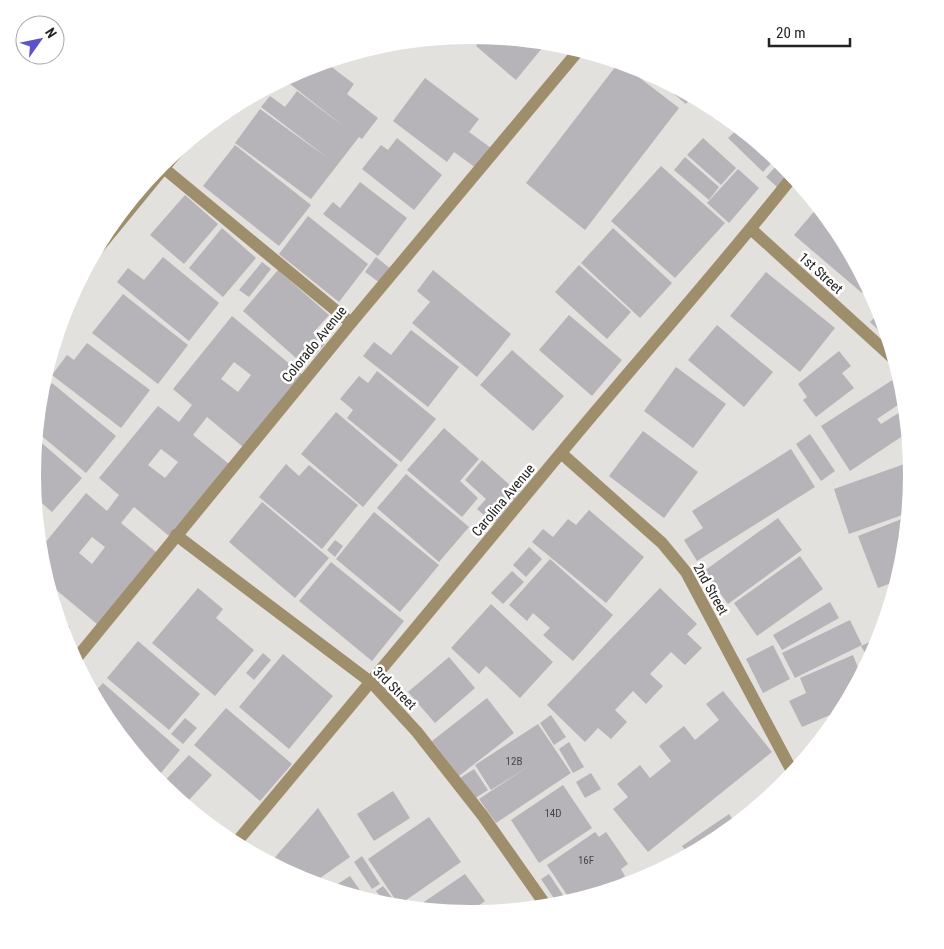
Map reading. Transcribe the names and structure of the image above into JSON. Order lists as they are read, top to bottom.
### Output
{
  "streets": {
    "street": [
      "1st Street",
      "Colorado Avenue",
      "Carolina Avenue",
      "2nd Street",
      "3rd Street"
    ]
  },
  "crossings": [
    ["1st Street", "Carolina Avenue"],
    ["Colorado Avenue", "3rd Street"],
    ["Carolina Avenue", "2nd Street"],
    ["Carolina Avenue", "3rd Street"]
  ],
  "house_numbers": ["12B", "14D", "16F"],
  "scale_bar": "20 m",
  "north": "top right"
}
